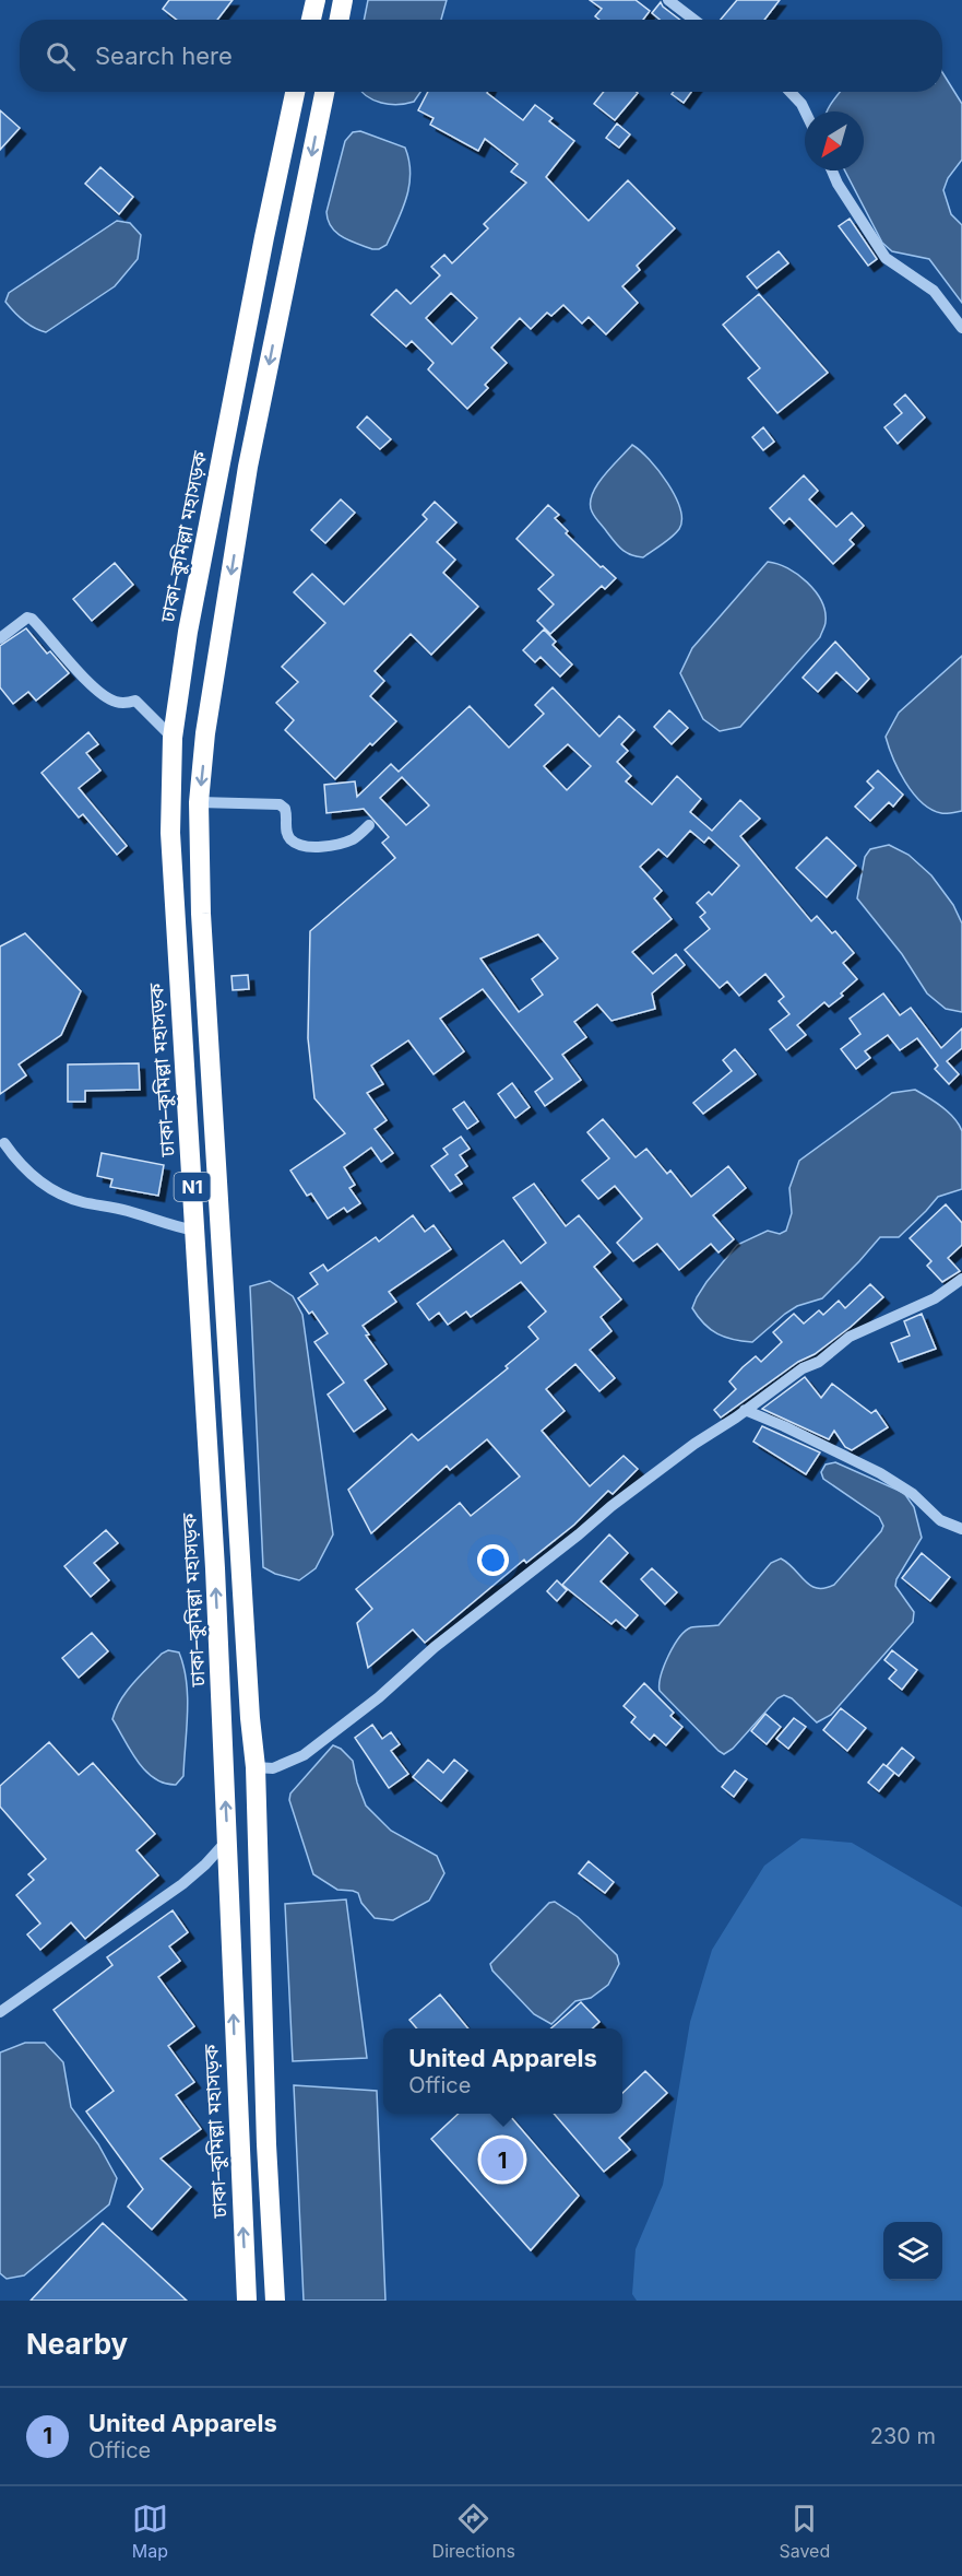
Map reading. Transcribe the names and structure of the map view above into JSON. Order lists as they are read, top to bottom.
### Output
{
  "streets": {
    "highway": ["ঢাকা–কুমিল্লা মহাসড়ক", "N1"]
  },
  "north": "bottom left",
  "page": {
    "search": "Search here",
    "popup": ["United Apparels", "Office"],
    "pins": "1",
    "heading": "Nearby",
    "list": [
      {
        "mark": "1",
        "name": "United Apparels",
        "note": "Office",
        "value": "230 m"
      }
    ],
    "nav": ["Map", "Directions", "Saved"]
  }
}
